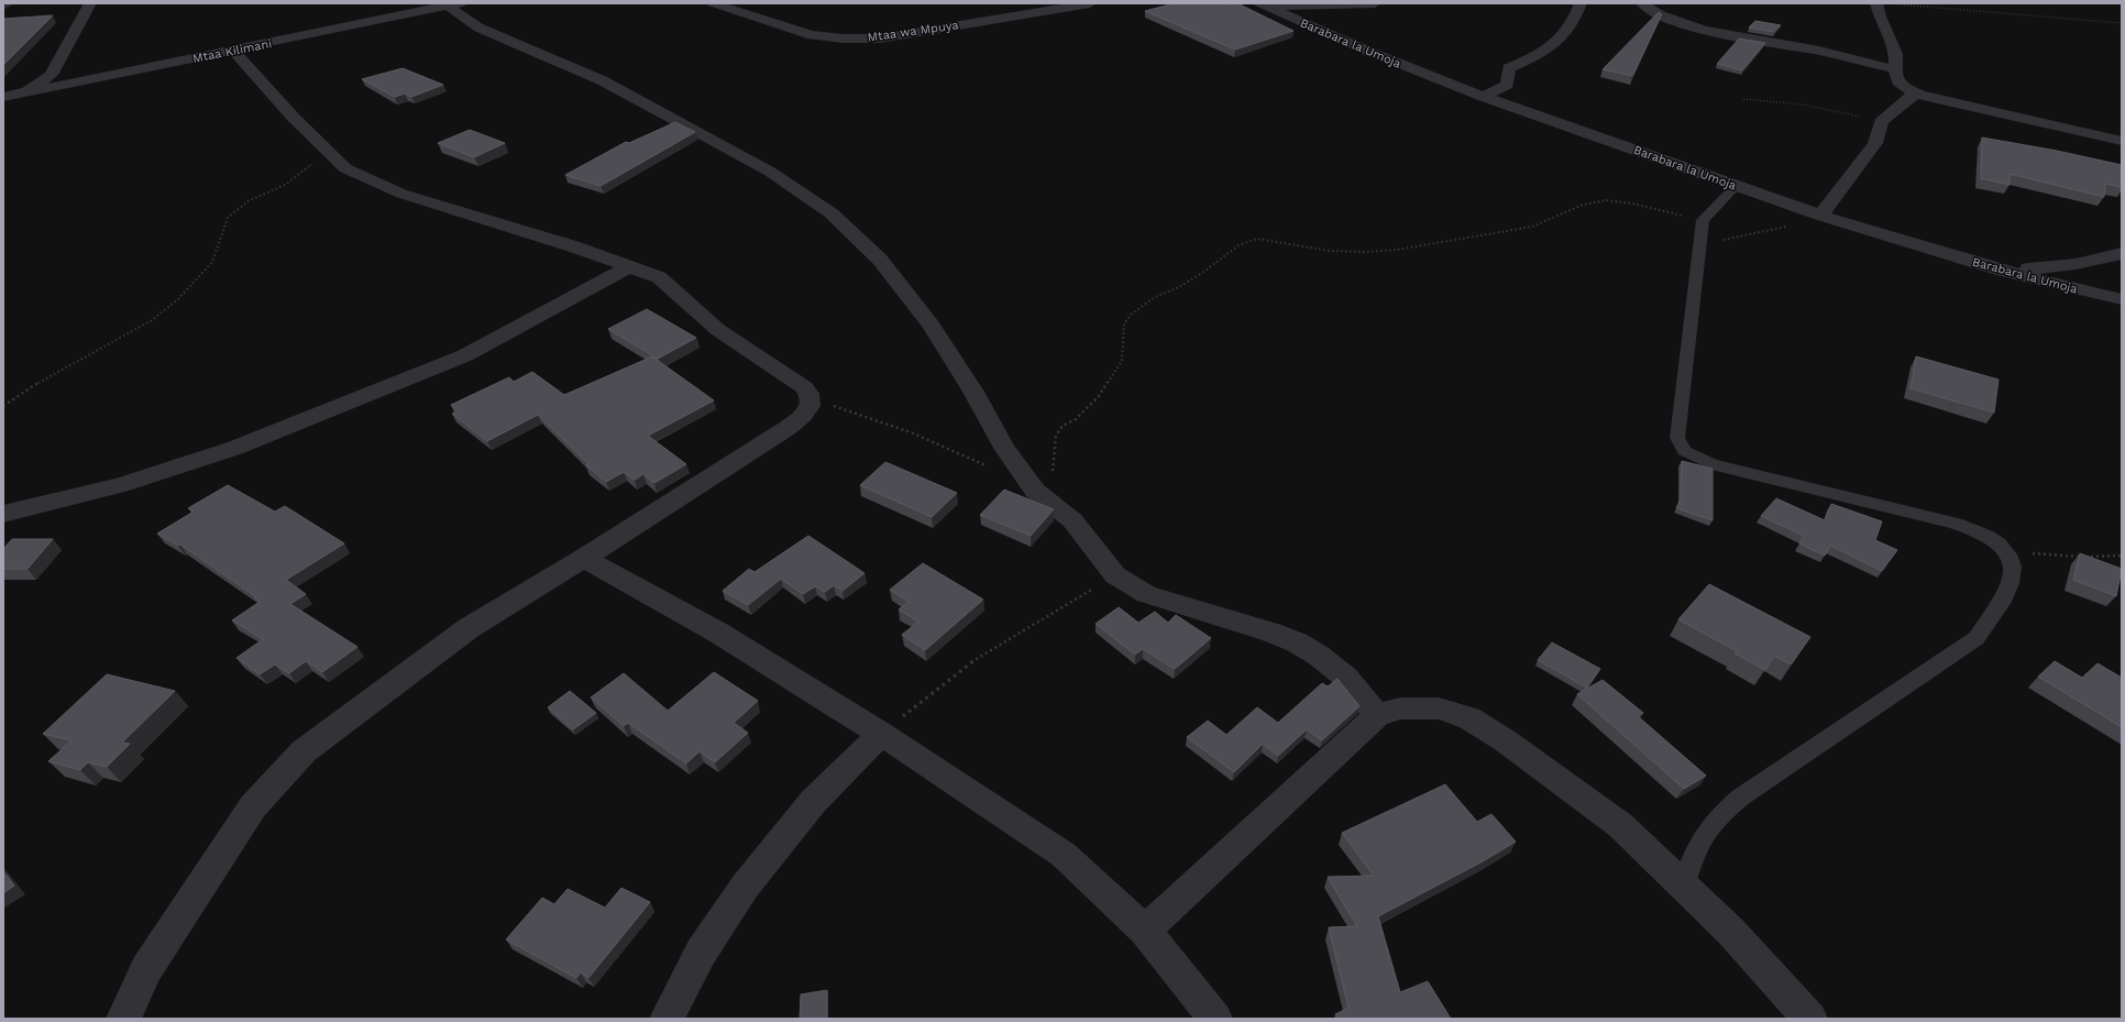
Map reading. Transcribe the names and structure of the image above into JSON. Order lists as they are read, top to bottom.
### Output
{
  "streets": {
    "street": ["Mtaa wa Mpuya", "Barabara la Umoja", "Mtaa Kilimani"]
  }
}
